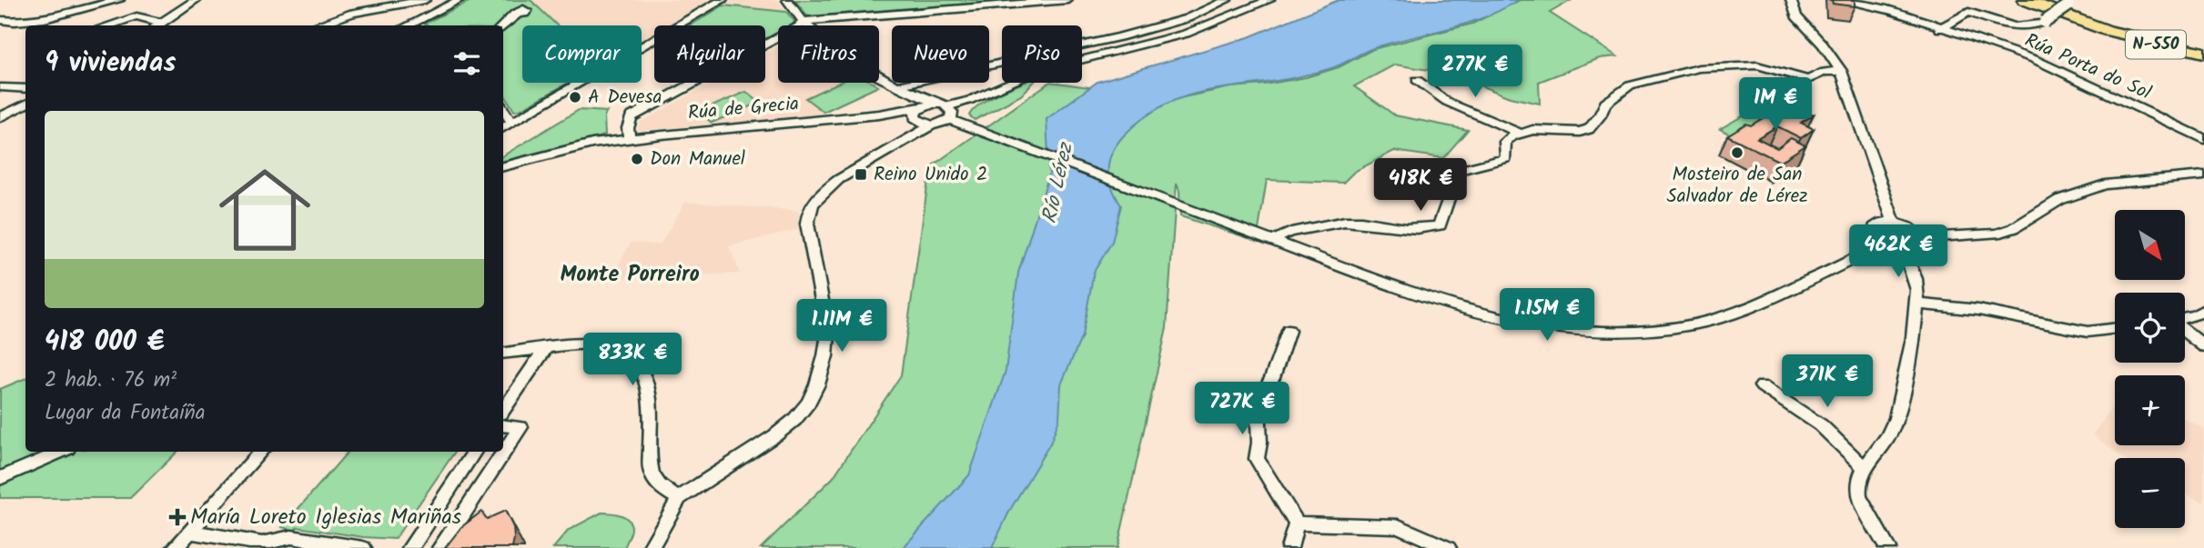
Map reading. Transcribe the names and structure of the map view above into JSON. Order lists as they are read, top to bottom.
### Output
{
  "streets": {
    "highway": ["N-550"],
    "street": ["Rúa Porta do Sol", "Rúa de Grecia"]
  },
  "districts": ["Monte Porreiro"],
  "water": ["Río Lérez"],
  "places": {
    "other": ["A Devesa", "Mosteiro de San Salvador de Lérez", "Don Manuel"],
    "transit": ["Reino Unido 2"],
    "health": ["María Loreto Iglesias Mariñas"]
  },
  "north": "bottom right",
  "page": {
    "chip": [
      "Comprar",
      "Alquilar",
      "Filtros",
      "Nuevo",
      "Piso"
    ],
    "heading": "9 viviendas",
    "price": [
      "277K €",
      "1M €",
      "418K €",
      "462K €",
      "1.15M €",
      "1.11M €",
      "833K €",
      "371K €",
      "727K €"
    ],
    "list": [
      {
        "name": "418 000 €",
        "note": "2 hab. · 76 m² · Lugar da Fontaíña"
      }
    ],
    "map_buttons": ["+", "−"]
  }
}
